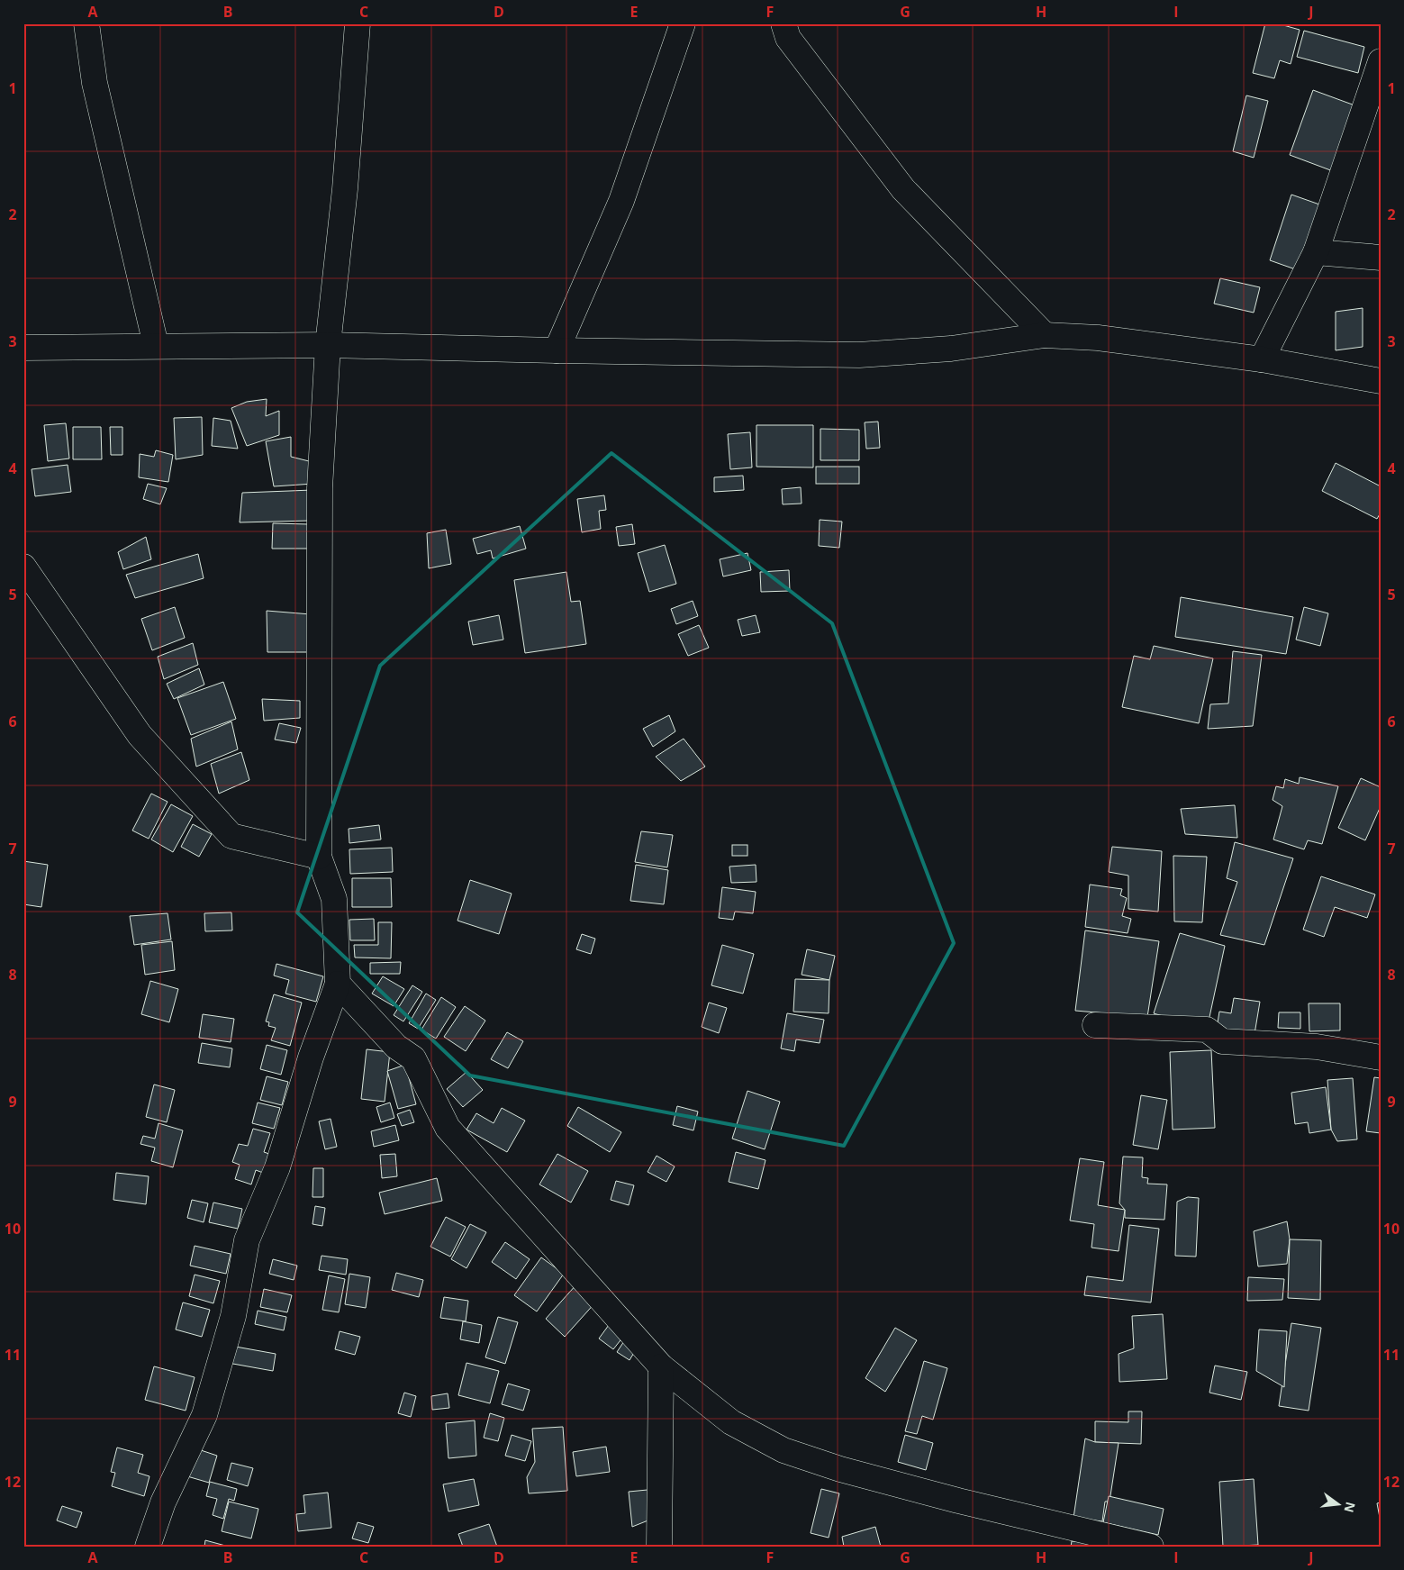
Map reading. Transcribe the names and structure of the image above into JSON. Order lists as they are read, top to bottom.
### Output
{
  "north": "right",
  "grid": {
    "columns": [
      "A",
      "B",
      "C",
      "D",
      "E",
      "F",
      "G",
      "H",
      "I",
      "J"
    ],
    "rows": [
      "1",
      "2",
      "3",
      "4",
      "5",
      "6",
      "7",
      "8",
      "9",
      "10",
      "11",
      "12"
    ]
  }
}
